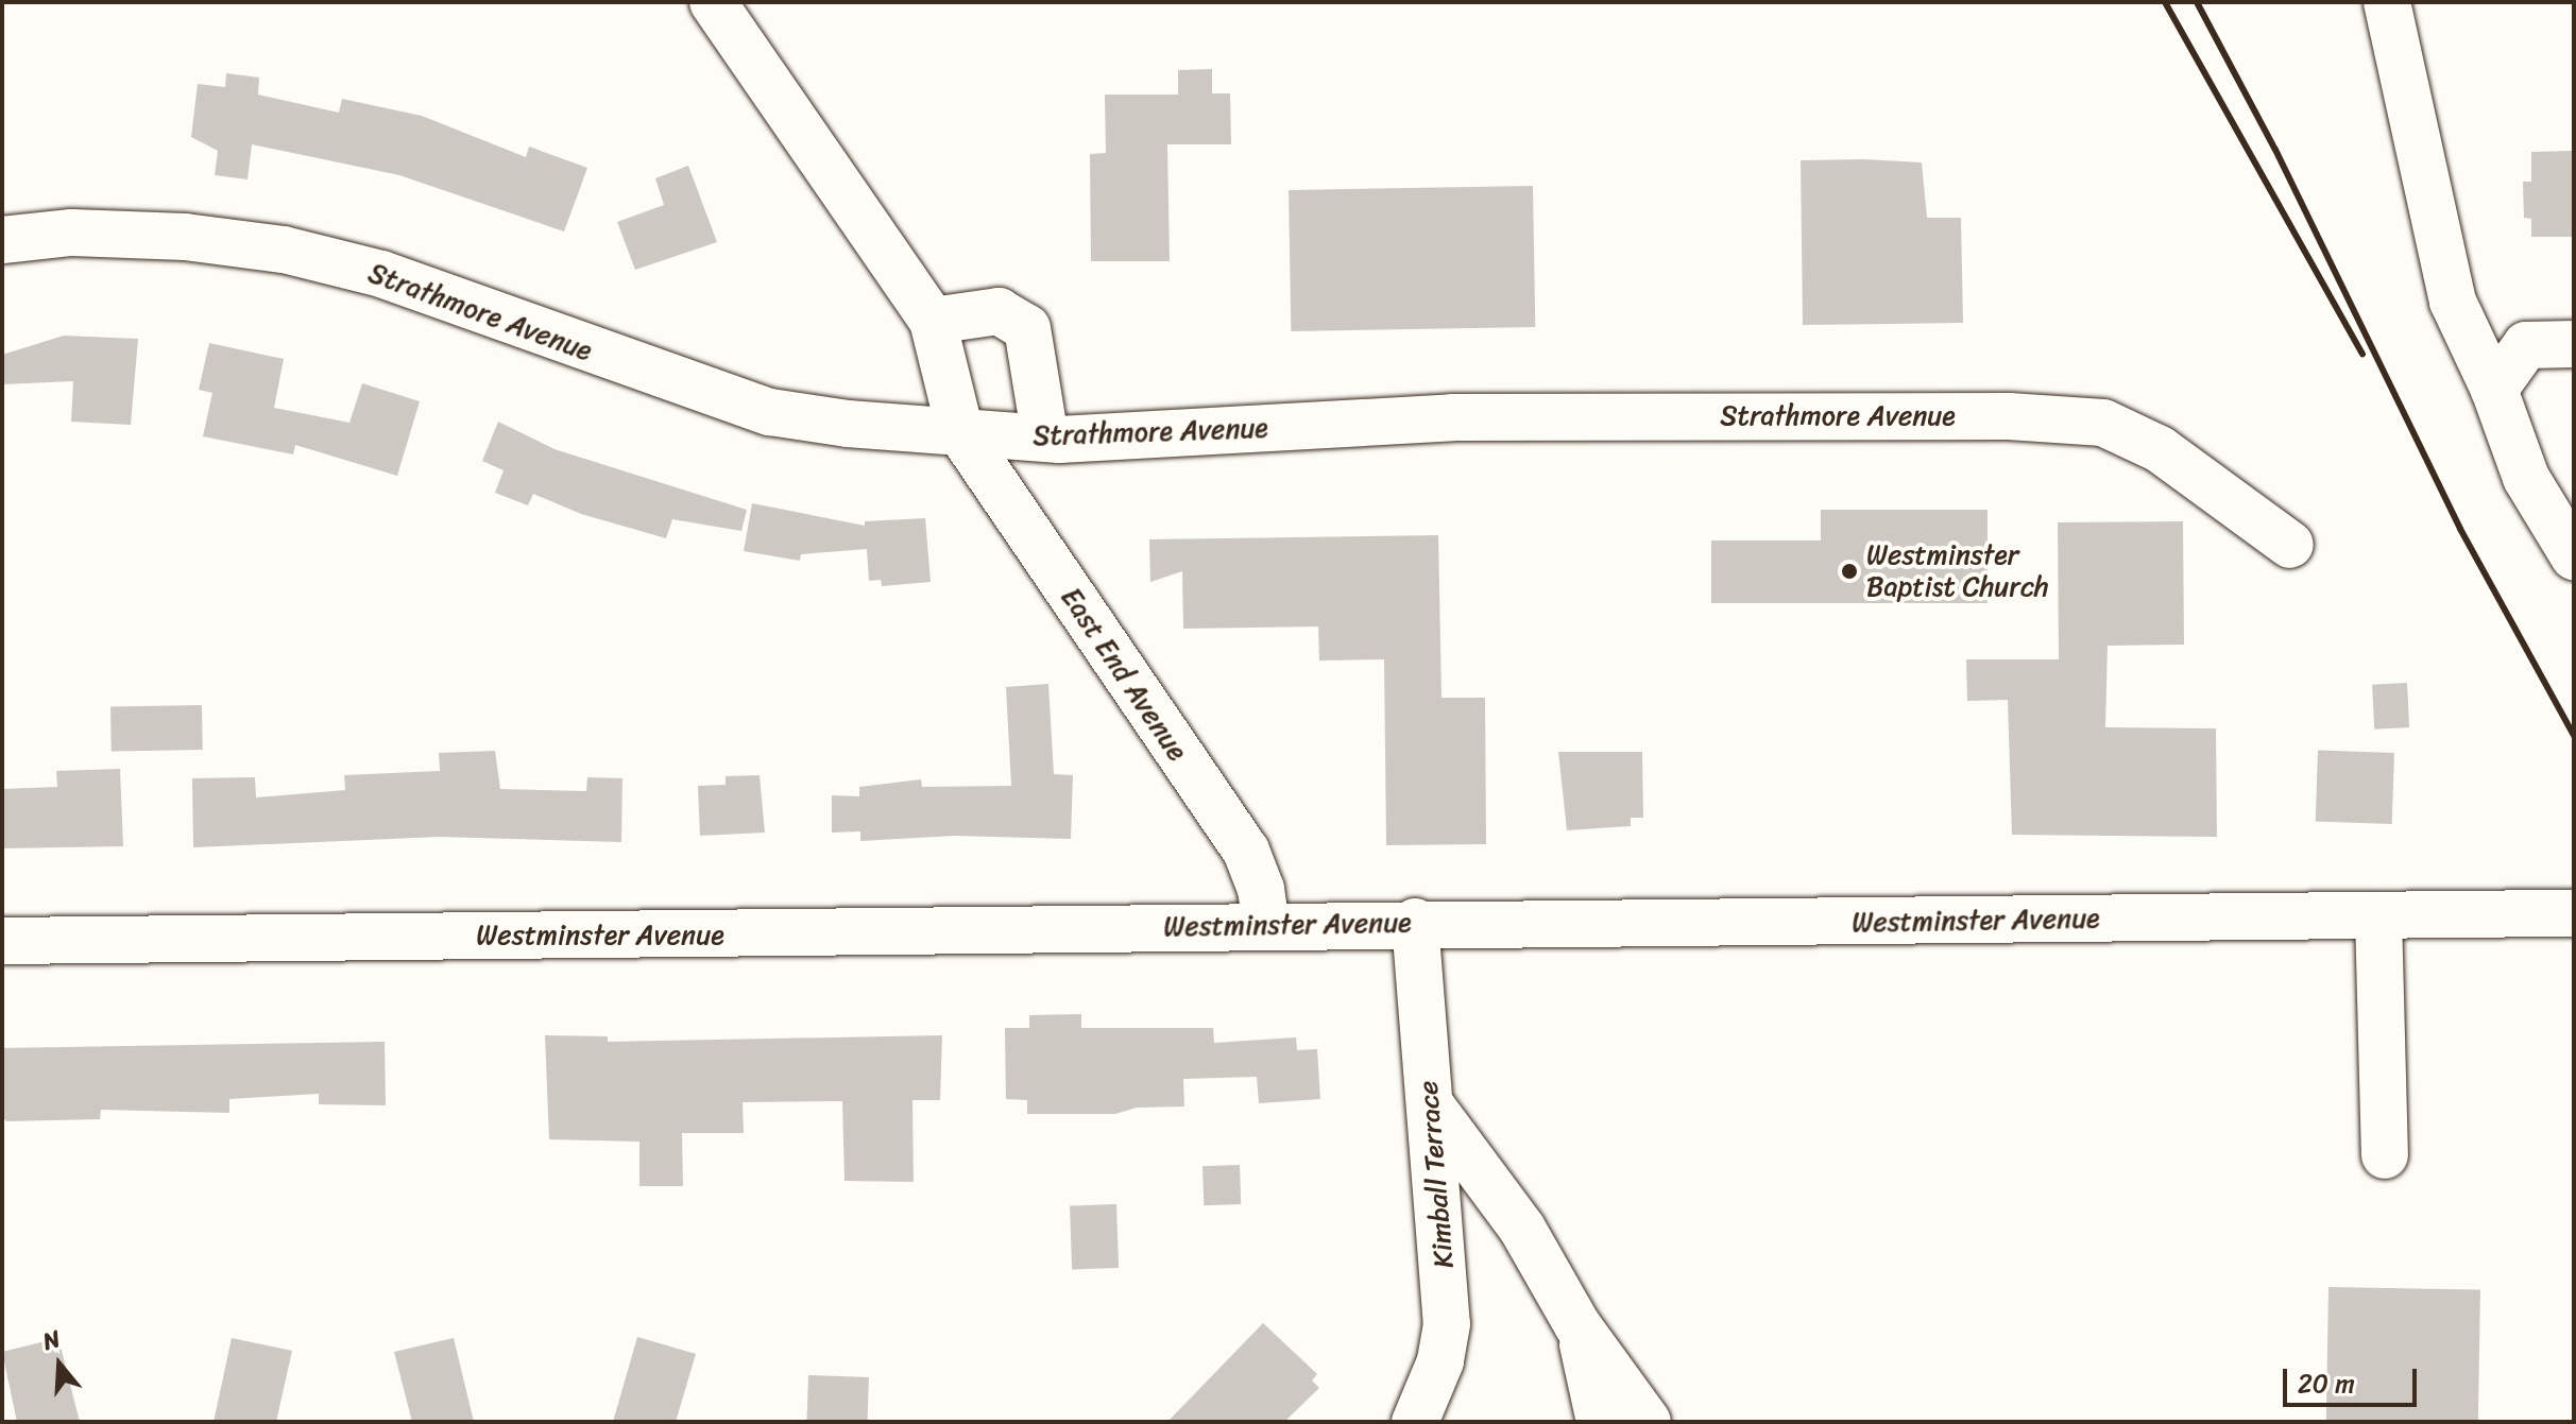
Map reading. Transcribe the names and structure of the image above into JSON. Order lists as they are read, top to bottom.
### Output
{
  "streets": {
    "street": [
      "Strathmore Avenue",
      "East End Avenue",
      "Westminster Avenue",
      "Kimball Terrace"
    ]
  },
  "crossings": [
    ["Strathmore Avenue", "East End Avenue"],
    ["East End Avenue", "Westminster Avenue"],
    ["Westminster Avenue", "Kimball Terrace"]
  ],
  "places": ["Westminster Baptist Church"],
  "scale_bar": "20 m",
  "north": "top"
}
